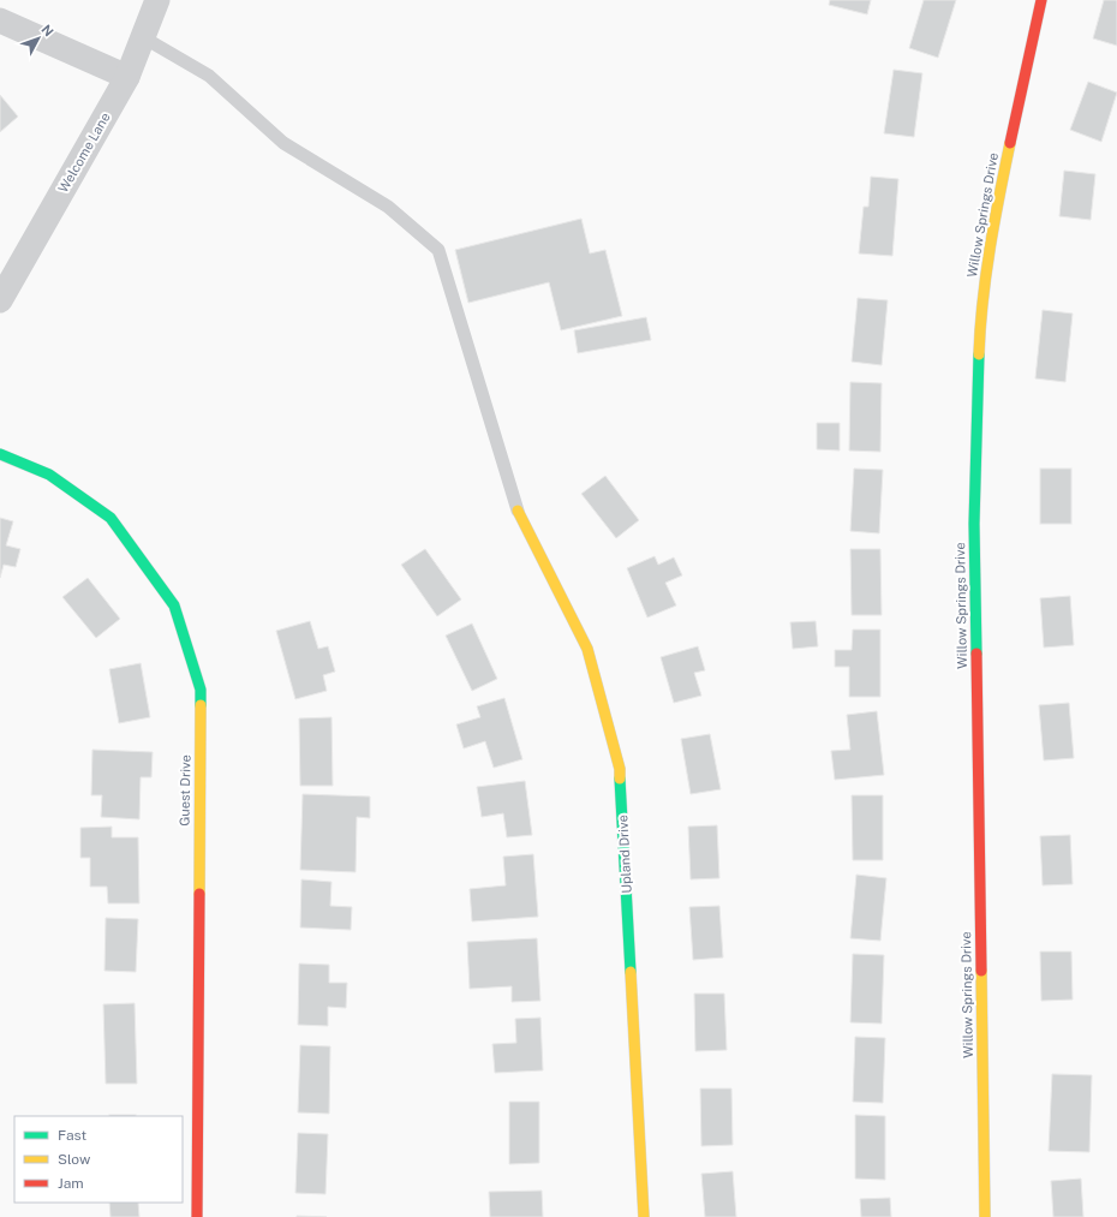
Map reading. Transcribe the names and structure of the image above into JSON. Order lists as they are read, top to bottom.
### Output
{
  "streets": {
    "street": [
      "Welcome Lane",
      "Willow Springs Drive",
      "Guest Drive",
      "Upland Drive"
    ]
  },
  "legend": ["Fast", "Slow", "Jam"],
  "north": "top right"
}
